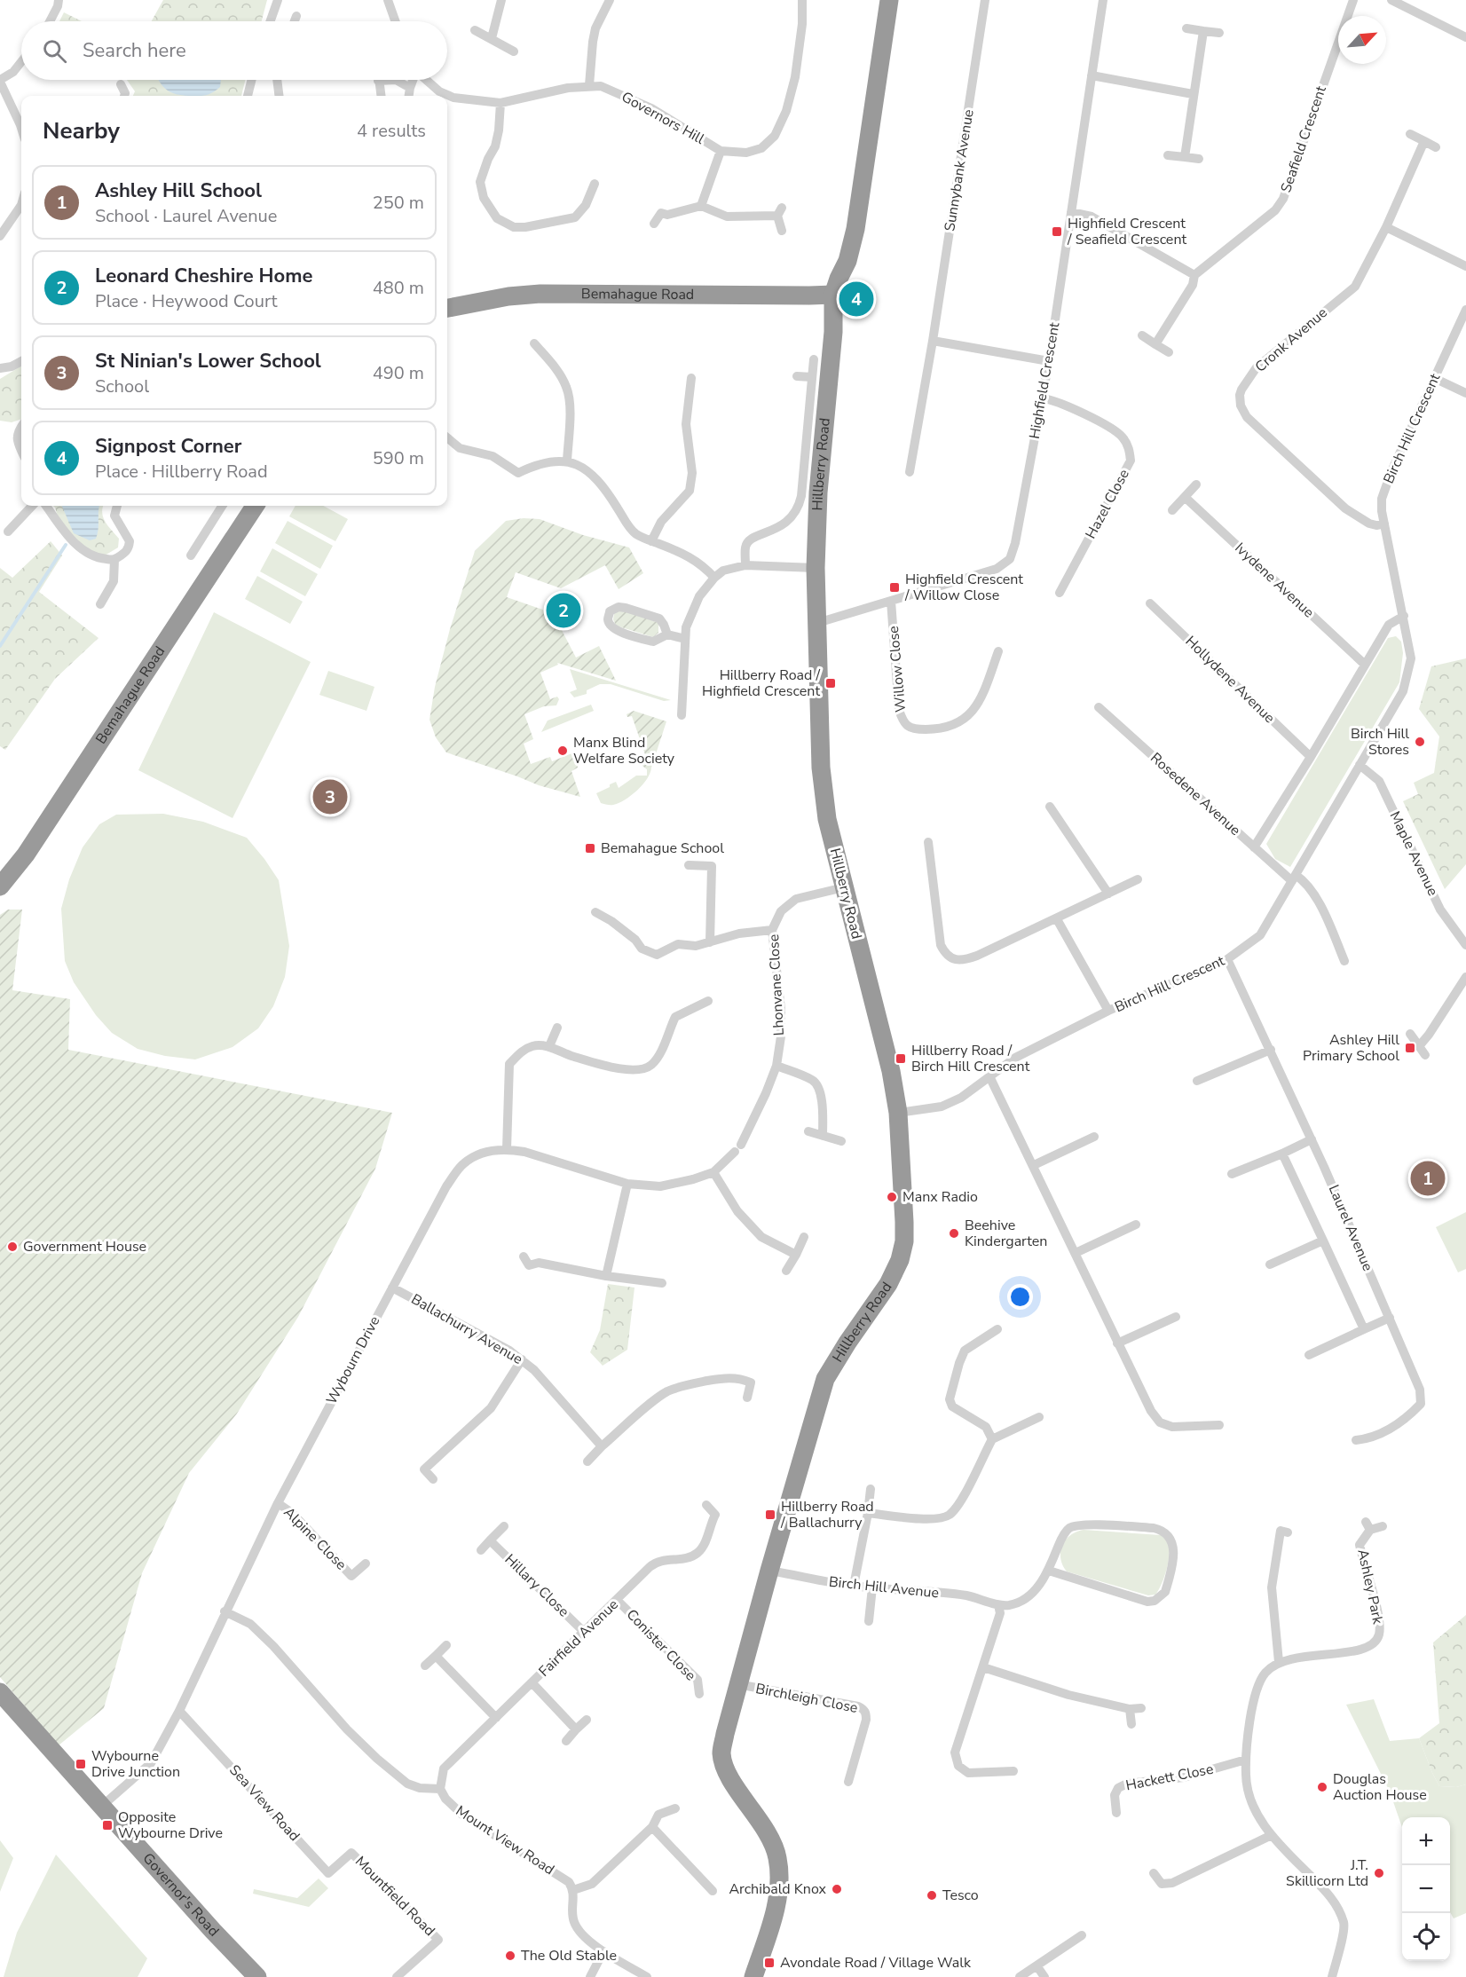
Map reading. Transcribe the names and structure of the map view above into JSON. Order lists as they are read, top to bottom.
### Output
{
  "streets": {
    "highway": ["Bemahague Road", "Hillberry Road", "Governor's Road"],
    "street": [
      "Governors Hill",
      "Seafield Crescent",
      "Sunnybank Avenue",
      "Cronk Avenue",
      "Highfield Crescent",
      "Birch Hill Crescent",
      "Hazel Close",
      "Ivydene Avenue",
      "Willow Close",
      "Hollydene Avenue",
      "Rosedene Avenue",
      "Maple Avenue",
      "Lhonvane Close",
      "Laurel Avenue",
      "Ballachurry Avenue",
      "Wybourn Drive",
      "Alpine Close",
      "Hillary Close",
      "Ashley Park",
      "Birch Hill Avenue",
      "Fairfield Avenue",
      "Conister Close",
      "Birchleigh Close",
      "Hackett Close",
      "Sea View Road",
      "Mount View Road",
      "Mountfield Road"
    ]
  },
  "crossings": [
    ["Bemahague Road", "Hillberry Road"],
    ["Cronk Avenue", "Birch Hill Crescent"],
    ["Highfield Crescent", "Hillberry Road"],
    ["Highfield Crescent", "Hazel Close"],
    ["Highfield Crescent", "Willow Close"],
    ["Birch Hill Crescent", "Hillberry Road"],
    ["Birch Hill Crescent", "Rosedene Avenue"],
    ["Birch Hill Crescent", "Maple Avenue"],
    ["Birch Hill Crescent", "Laurel Avenue"],
    ["Hillberry Road", "Lhonvane Close"],
    ["Hillberry Road", "Birch Hill Avenue"],
    ["Hillberry Road", "Birchleigh Close"],
    ["Lhonvane Close", "Wybourn Drive"],
    ["Ballachurry Avenue", "Wybourn Drive"],
    ["Wybourn Drive", "Alpine Close"],
    ["Wybourn Drive", "Sea View Road"],
    ["Wybourn Drive", "Governor's Road"],
    ["Hillary Close", "Fairfield Avenue"],
    ["Fairfield Avenue", "Conister Close"],
    ["Fairfield Avenue", "Mount View Road"],
    ["Sea View Road", "Mountfield Road"]
  ],
  "places": {
    "transit": [
      "Highfield Crescent / Seafield Crescent",
      "Highfield Crescent / Willow Close",
      "Hillberry Road / Highfield Crescent",
      "Bemahague School",
      "Ashley Hill Primary School",
      "Hillberry Road / Birch Hill Crescent",
      "Hillberry Road / Ballachurry",
      "Wybourne Drive Junction",
      "Opposite Wybourne Drive",
      "Avondale Road / Village Walk"
    ],
    "other": [
      "Birch Hill Stores",
      "Manx Blind Welfare Society",
      "Manx Radio",
      "Beehive Kindergarten",
      "Government House",
      "Douglas Auction House",
      "J.T. Skillicorn Ltd",
      "Archibald Knox",
      "Tesco",
      "The Old Stable"
    ]
  },
  "north": "top right",
  "page": {
    "search": "Search here",
    "heading": ["Nearby", "4 results"],
    "list": [
      {
        "mark": "1",
        "name": "Ashley Hill School",
        "note": "School · Laurel Avenue",
        "value": "250 m"
      },
      {
        "mark": "2",
        "name": "Leonard Cheshire Home",
        "note": "Place · Heywood Court",
        "value": "480 m"
      },
      {
        "mark": "3",
        "name": "St Ninian's Lower School",
        "note": "School",
        "value": "490 m"
      },
      {
        "mark": "4",
        "name": "Signpost Corner",
        "note": "Place · Hillberry Road",
        "value": "590 m"
      }
    ],
    "pins": [
      "4",
      "2",
      "3",
      "1"
    ],
    "map_buttons": ["+", "−"]
  }
}
